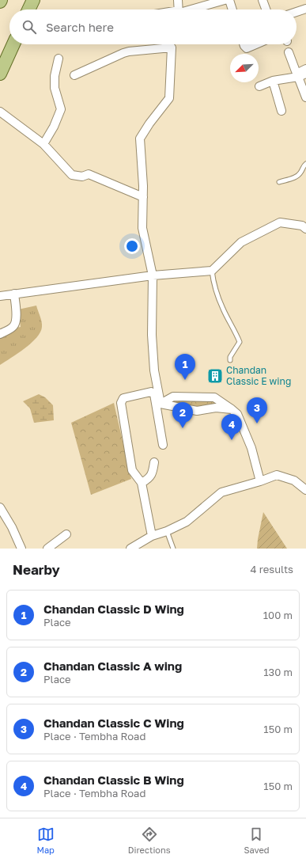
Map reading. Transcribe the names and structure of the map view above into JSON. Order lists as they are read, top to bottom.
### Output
{
  "places": {
    "building": ["Chandan Classic E wing"]
  },
  "north": "bottom left",
  "page": {
    "search": "Search here",
    "pins": [
      "1",
      "3",
      "2",
      "4"
    ],
    "heading": ["Nearby", "4 results"],
    "list": [
      {
        "mark": "1",
        "name": "Chandan Classic D Wing",
        "note": "Place",
        "value": "100 m"
      },
      {
        "mark": "2",
        "name": "Chandan Classic A wing",
        "note": "Place",
        "value": "130 m"
      },
      {
        "mark": "3",
        "name": "Chandan Classic C Wing",
        "note": "Place · Tembha Road",
        "value": "150 m"
      },
      {
        "mark": "4",
        "name": "Chandan Classic B Wing",
        "note": "Place · Tembha Road",
        "value": "150 m"
      }
    ],
    "nav": ["Map", "Directions", "Saved"]
  }
}
